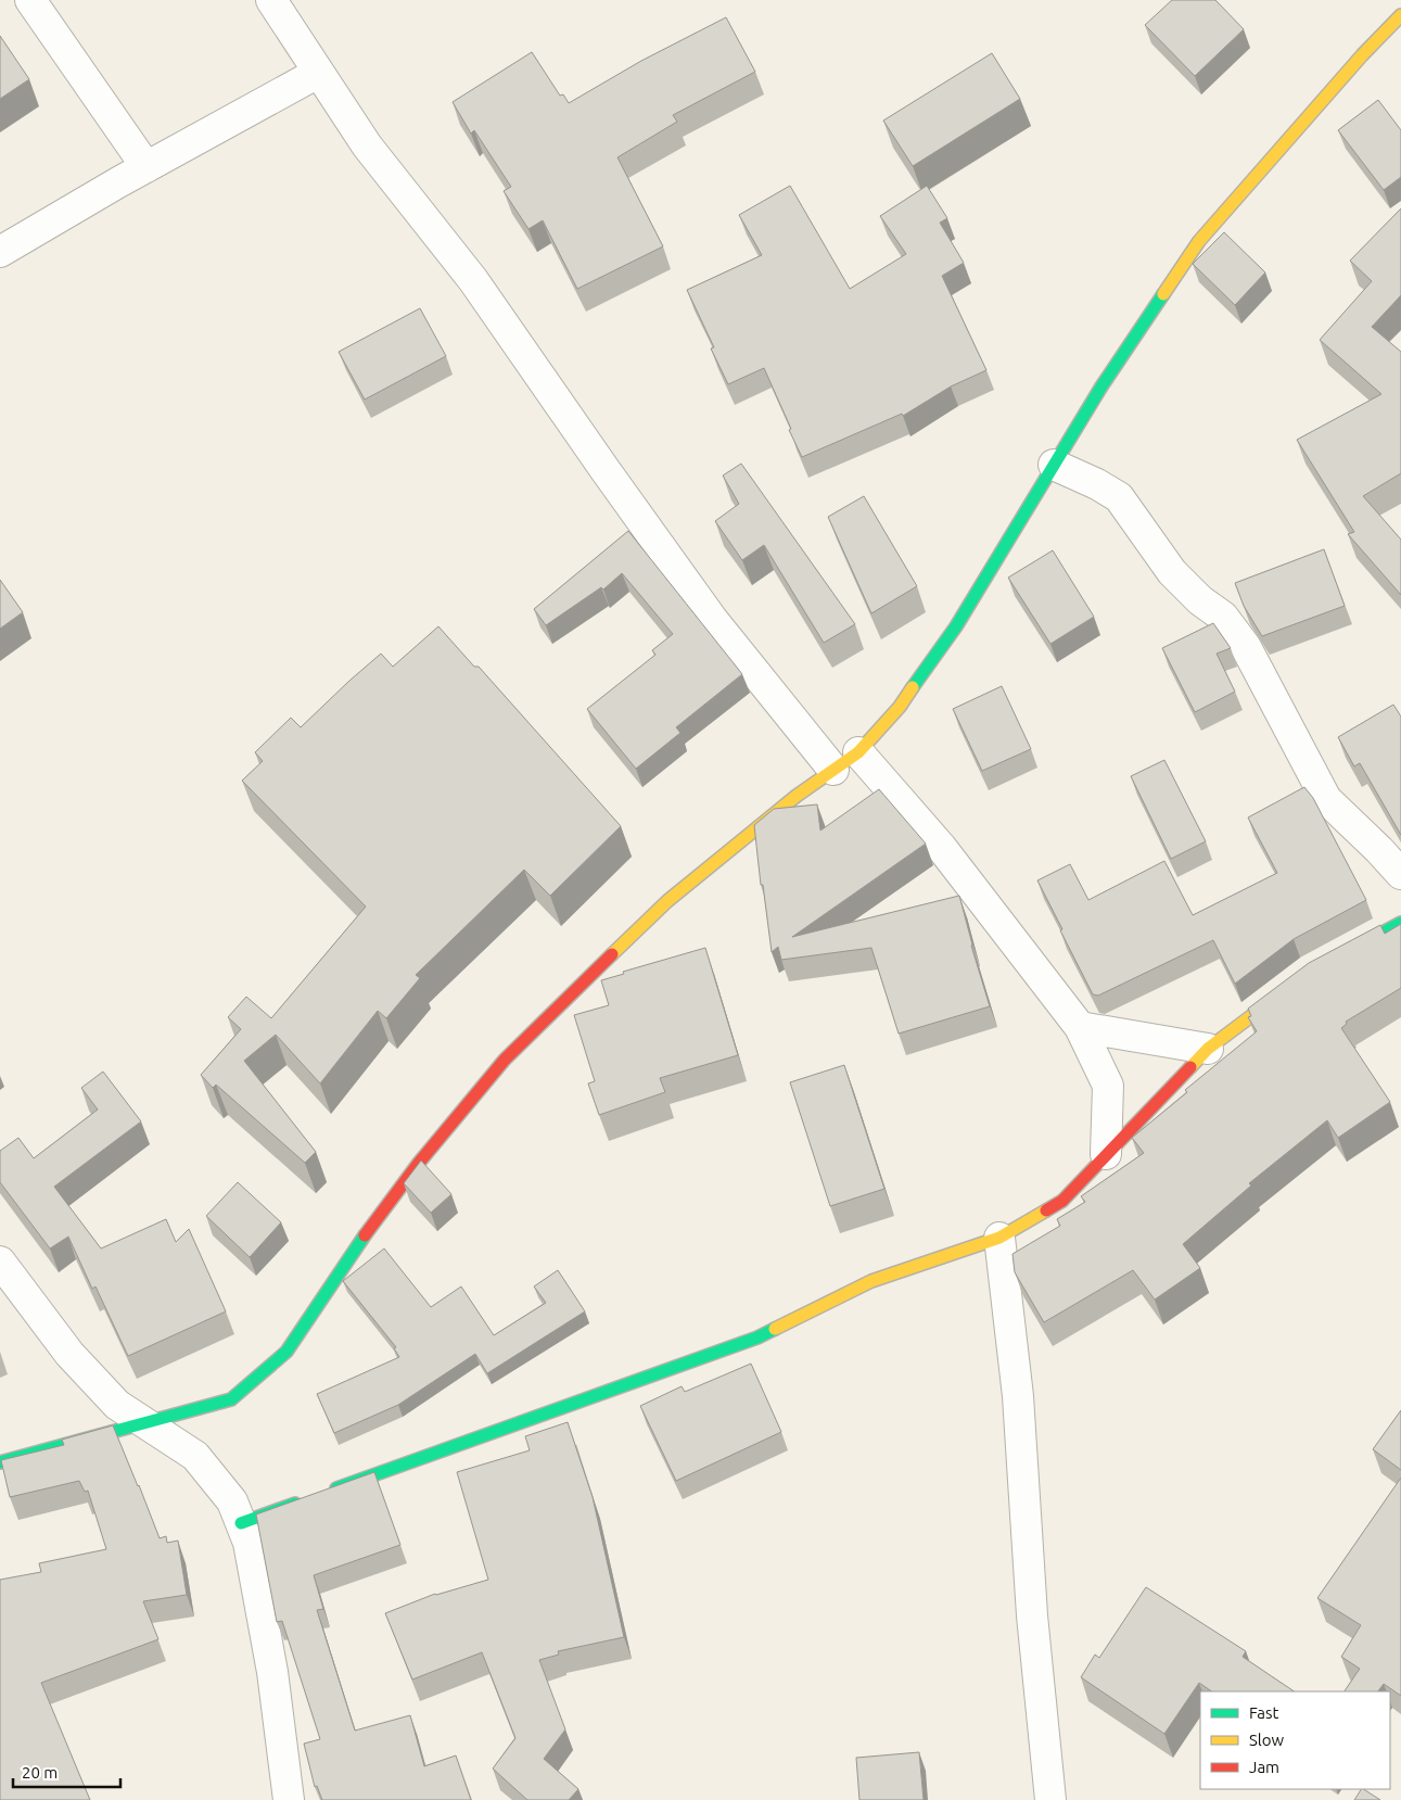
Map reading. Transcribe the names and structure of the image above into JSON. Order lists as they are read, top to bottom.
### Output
{
  "legend": ["Fast", "Slow", "Jam"],
  "scale_bar": "20 m"
}
